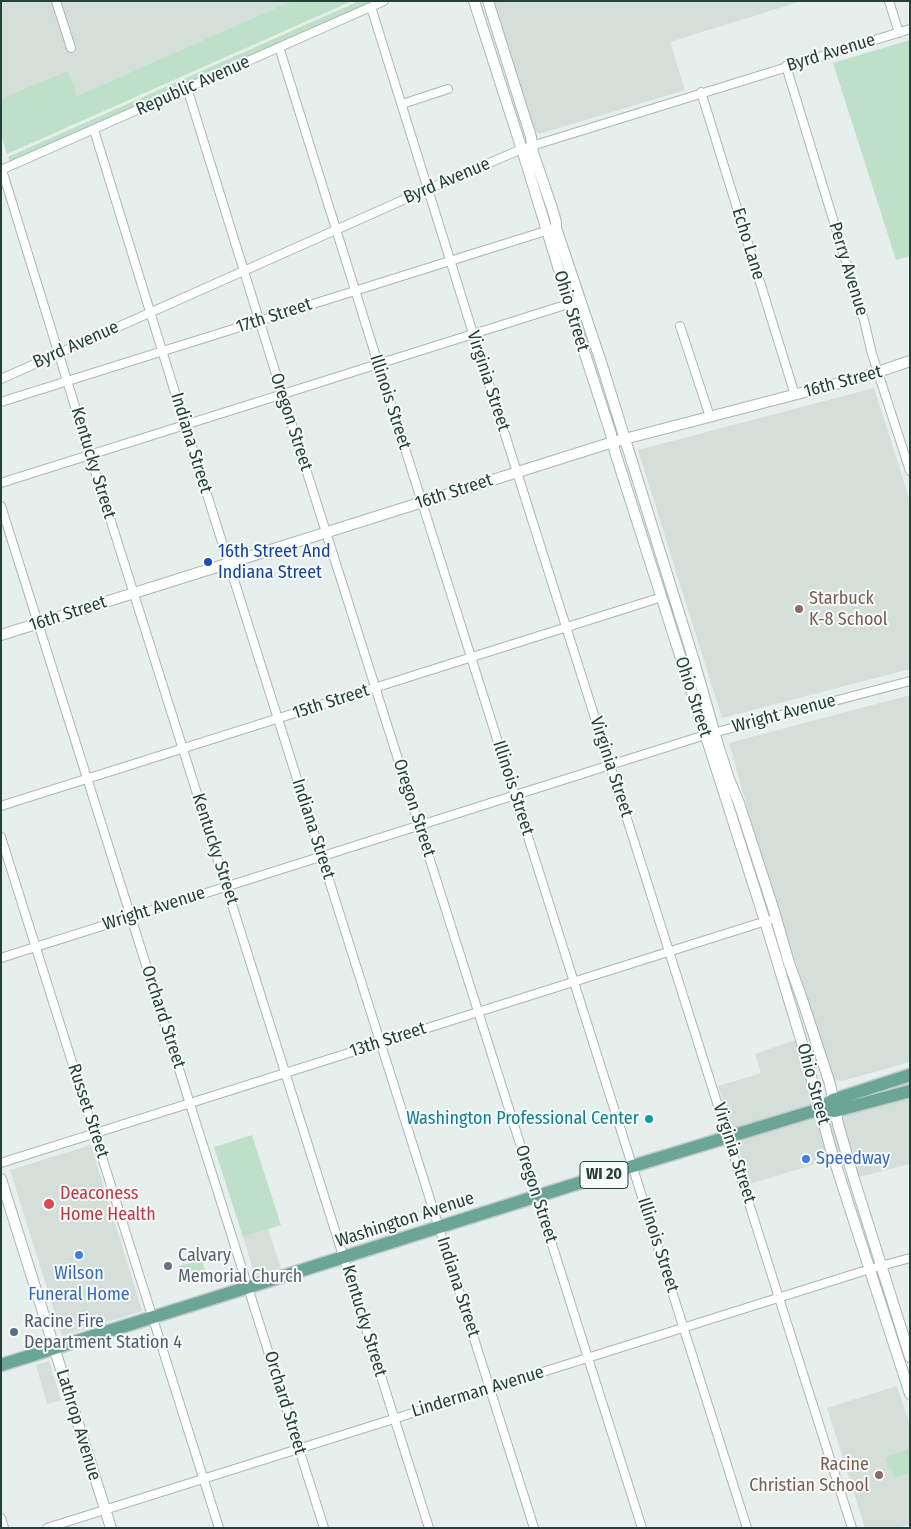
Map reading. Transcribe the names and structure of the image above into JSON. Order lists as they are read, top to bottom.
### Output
{
  "streets": {
    "main road": ["WI 20", "Washington Avenue"],
    "street": [
      "Byrd Avenue",
      "Republic Avenue",
      "Echo Lane",
      "Perry Avenue",
      "Ohio Street",
      "17th Street",
      "Virginia Street",
      "16th Street",
      "Illinois Street",
      "Oregon Street",
      "Indiana Street",
      "Kentucky Street",
      "15th Street",
      "Wright Avenue",
      "Orchard Street",
      "13th Street",
      "Russet Street",
      "Linderman Avenue",
      "Lathrop Avenue"
    ]
  },
  "crossings": [
    ["Byrd Avenue", "Echo Lane"],
    ["Byrd Avenue", "Perry Avenue"],
    ["Byrd Avenue", "Ohio Street"],
    ["Byrd Avenue", "Virginia Street"],
    ["Byrd Avenue", "Illinois Street"],
    ["Byrd Avenue", "Oregon Street"],
    ["Byrd Avenue", "Indiana Street"],
    ["Byrd Avenue", "Kentucky Street"],
    ["Republic Avenue", "Virginia Street"],
    ["Republic Avenue", "Illinois Street"],
    ["Republic Avenue", "Oregon Street"],
    ["Republic Avenue", "Indiana Street"],
    ["Republic Avenue", "Kentucky Street"],
    ["Echo Lane", "16th Street"],
    ["Perry Avenue", "16th Street"],
    ["Ohio Street", "17th Street"],
    ["Ohio Street", "16th Street"],
    ["Ohio Street", "15th Street"],
    ["Ohio Street", "Wright Avenue"],
    ["Ohio Street", "13th Street"],
    ["Ohio Street", "Washington Avenue"],
    ["Ohio Street", "Linderman Avenue"],
    ["17th Street", "Virginia Street"],
    ["17th Street", "Illinois Street"],
    ["17th Street", "Oregon Street"],
    ["17th Street", "Indiana Street"],
    ["17th Street", "Kentucky Street"],
    ["Virginia Street", "16th Street"],
    ["Virginia Street", "15th Street"],
    ["Virginia Street", "Wright Avenue"],
    ["Virginia Street", "13th Street"],
    ["Virginia Street", "Washington Avenue"],
    ["Virginia Street", "Linderman Avenue"],
    ["16th Street", "Illinois Street"],
    ["16th Street", "Oregon Street"],
    ["16th Street", "Indiana Street"],
    ["16th Street", "Kentucky Street"],
    ["16th Street", "Orchard Street"],
    ["Illinois Street", "15th Street"],
    ["Illinois Street", "Wright Avenue"],
    ["Illinois Street", "13th Street"],
    ["Illinois Street", "Washington Avenue"],
    ["Illinois Street", "Linderman Avenue"],
    ["Oregon Street", "15th Street"],
    ["Oregon Street", "Wright Avenue"],
    ["Oregon Street", "13th Street"],
    ["Oregon Street", "Washington Avenue"],
    ["Oregon Street", "Linderman Avenue"],
    ["Indiana Street", "15th Street"],
    ["Indiana Street", "Wright Avenue"],
    ["Indiana Street", "13th Street"],
    ["Indiana Street", "Washington Avenue"],
    ["Indiana Street", "Linderman Avenue"],
    ["Kentucky Street", "15th Street"],
    ["Kentucky Street", "Wright Avenue"],
    ["Kentucky Street", "13th Street"],
    ["Kentucky Street", "Washington Avenue"],
    ["Kentucky Street", "Linderman Avenue"],
    ["15th Street", "Orchard Street"],
    ["Wright Avenue", "Orchard Street"],
    ["Wright Avenue", "Russet Street"],
    ["Orchard Street", "13th Street"],
    ["Orchard Street", "Washington Avenue"],
    ["Orchard Street", "Linderman Avenue"],
    ["13th Street", "Russet Street"],
    ["Russet Street", "Washington Avenue"],
    ["Russet Street", "Linderman Avenue"],
    ["Washington Avenue", "Lathrop Avenue"],
    ["Linderman Avenue", "Lathrop Avenue"]
  ],
  "places": [
    "16th Street And Indiana Street",
    "Starbuck K-8 School",
    "Washington Professional Center",
    "Speedway",
    "Deaconess Home Health",
    "Wilson Funeral Home",
    "Calvary Memorial Church",
    "Racine Fire Department Station 4",
    "Racine Christian School"
  ]
}
